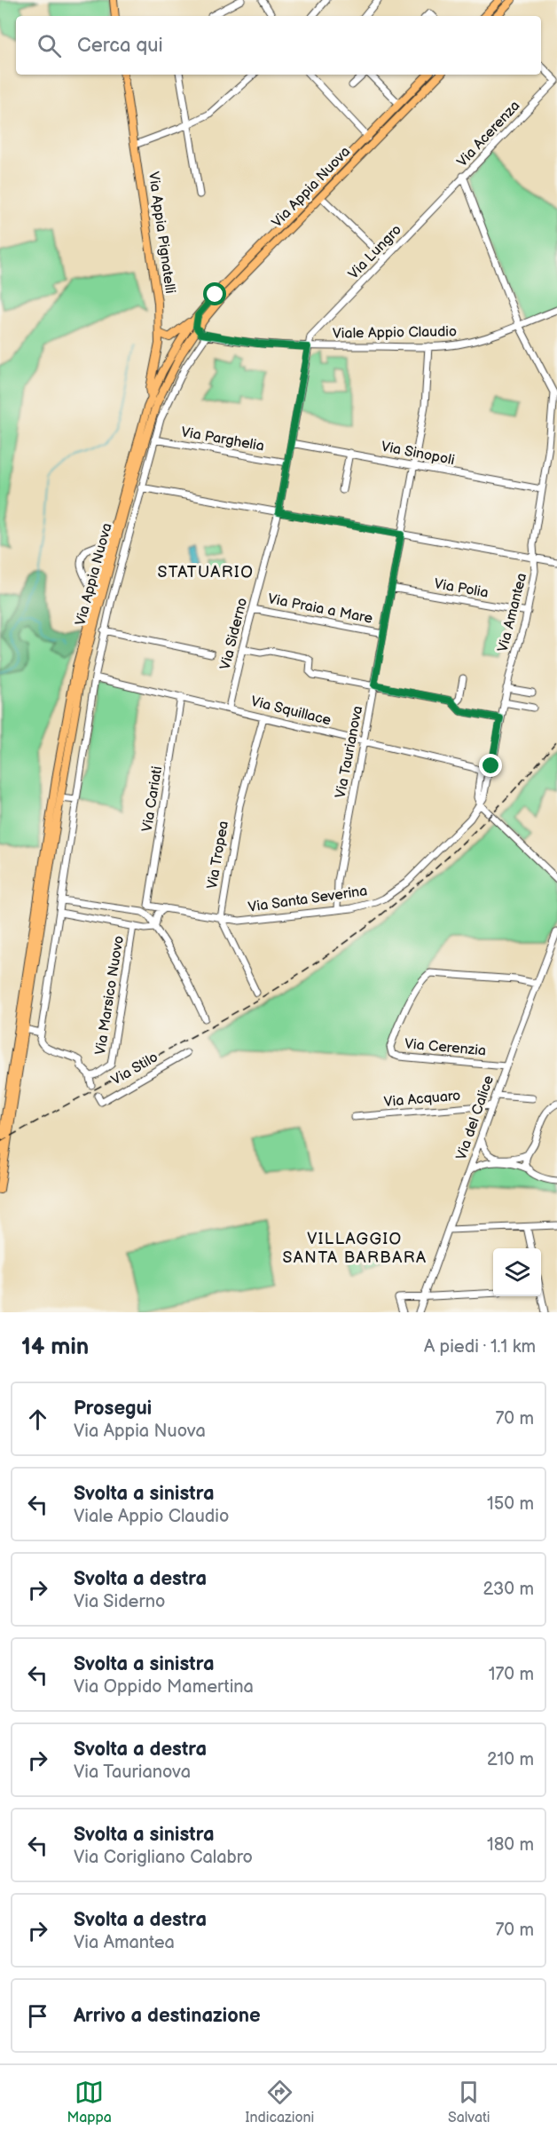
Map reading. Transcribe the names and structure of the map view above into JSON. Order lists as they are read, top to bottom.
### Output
{
  "streets": {
    "main road": ["Via Appia Nuova", "Via Appia Pignatelli"],
    "street": [
      "Via Acerenza",
      "Via Lungro",
      "Viale Appio Claudio",
      "Via Parghelia",
      "Via Sinopoli",
      "Via Polia",
      "Via Praia a Mare",
      "Via Amantea",
      "Via Siderno",
      "Via Squillace",
      "Via Taurianova",
      "Via Cariati",
      "Via Tropea",
      "Via Santa Severina",
      "Via Marsico Nuovo",
      "Via Cerenzia",
      "Via Stilo",
      "Via Acquaro",
      "Via del Calice"
    ]
  },
  "crossings": [
    ["Via Acerenza", "Via Lungro"],
    ["Via Acerenza", "Viale Appio Claudio"],
    ["Via Acerenza", "Via Amantea"],
    ["Via Appia Nuova", "Via Appia Pignatelli"],
    ["Via Appia Nuova", "Viale Appio Claudio"],
    ["Via Appia Nuova", "Via Parghelia"],
    ["Via Appia Nuova", "Via Squillace"],
    ["Via Appia Nuova", "Via Marsico Nuovo"],
    ["Via Lungro", "Viale Appio Claudio"],
    ["Via Lungro", "Via Siderno"],
    ["Viale Appio Claudio", "Via Siderno"],
    ["Viale Appio Claudio", "Via Taurianova"],
    ["Via Parghelia", "Via Siderno"],
    ["Via Sinopoli", "Via Amantea"],
    ["Via Sinopoli", "Via Siderno"],
    ["Via Sinopoli", "Via Taurianova"],
    ["Via Polia", "Via Amantea"],
    ["Via Polia", "Via Taurianova"],
    ["Via Praia a Mare", "Via Siderno"],
    ["Via Praia a Mare", "Via Taurianova"],
    ["Via Amantea", "Via Squillace"],
    ["Via Amantea", "Via Santa Severina"],
    ["Via Siderno", "Via Squillace"],
    ["Via Squillace", "Via Taurianova"],
    ["Via Squillace", "Via Cariati"],
    ["Via Squillace", "Via Tropea"],
    ["Via Taurianova", "Via Santa Severina"],
    ["Via Cariati", "Via Santa Severina"],
    ["Via Tropea", "Via Santa Severina"],
    ["Via Marsico Nuovo", "Via Stilo"],
    ["Via Cerenzia", "Via del Calice"],
    ["Via Acquaro", "Via del Calice"]
  ],
  "districts": ["STATUARIO", "VILLAGGIO SANTA BARBARA"],
  "page": {
    "search": "Cerca qui",
    "heading": ["14 min", "A piedi · 1.1 km"],
    "list": [
      ["Prosegui", "Via Appia Nuova", "70 m"],
      ["Svolta a sinistra", "Viale Appio Claudio", "150 m"],
      ["Svolta a destra", "Via Siderno", "230 m"],
      ["Svolta a sinistra", "Via Oppido Mamertina", "170 m"],
      ["Svolta a destra", "Via Taurianova", "210 m"],
      ["Svolta a sinistra", "Via Corigliano Calabro", "180 m"],
      ["Svolta a destra", "Via Amantea", "70 m"],
      "Arrivo a destinazione"
    ],
    "nav": ["Mappa", "Indicazioni", "Salvati"]
  }
}
